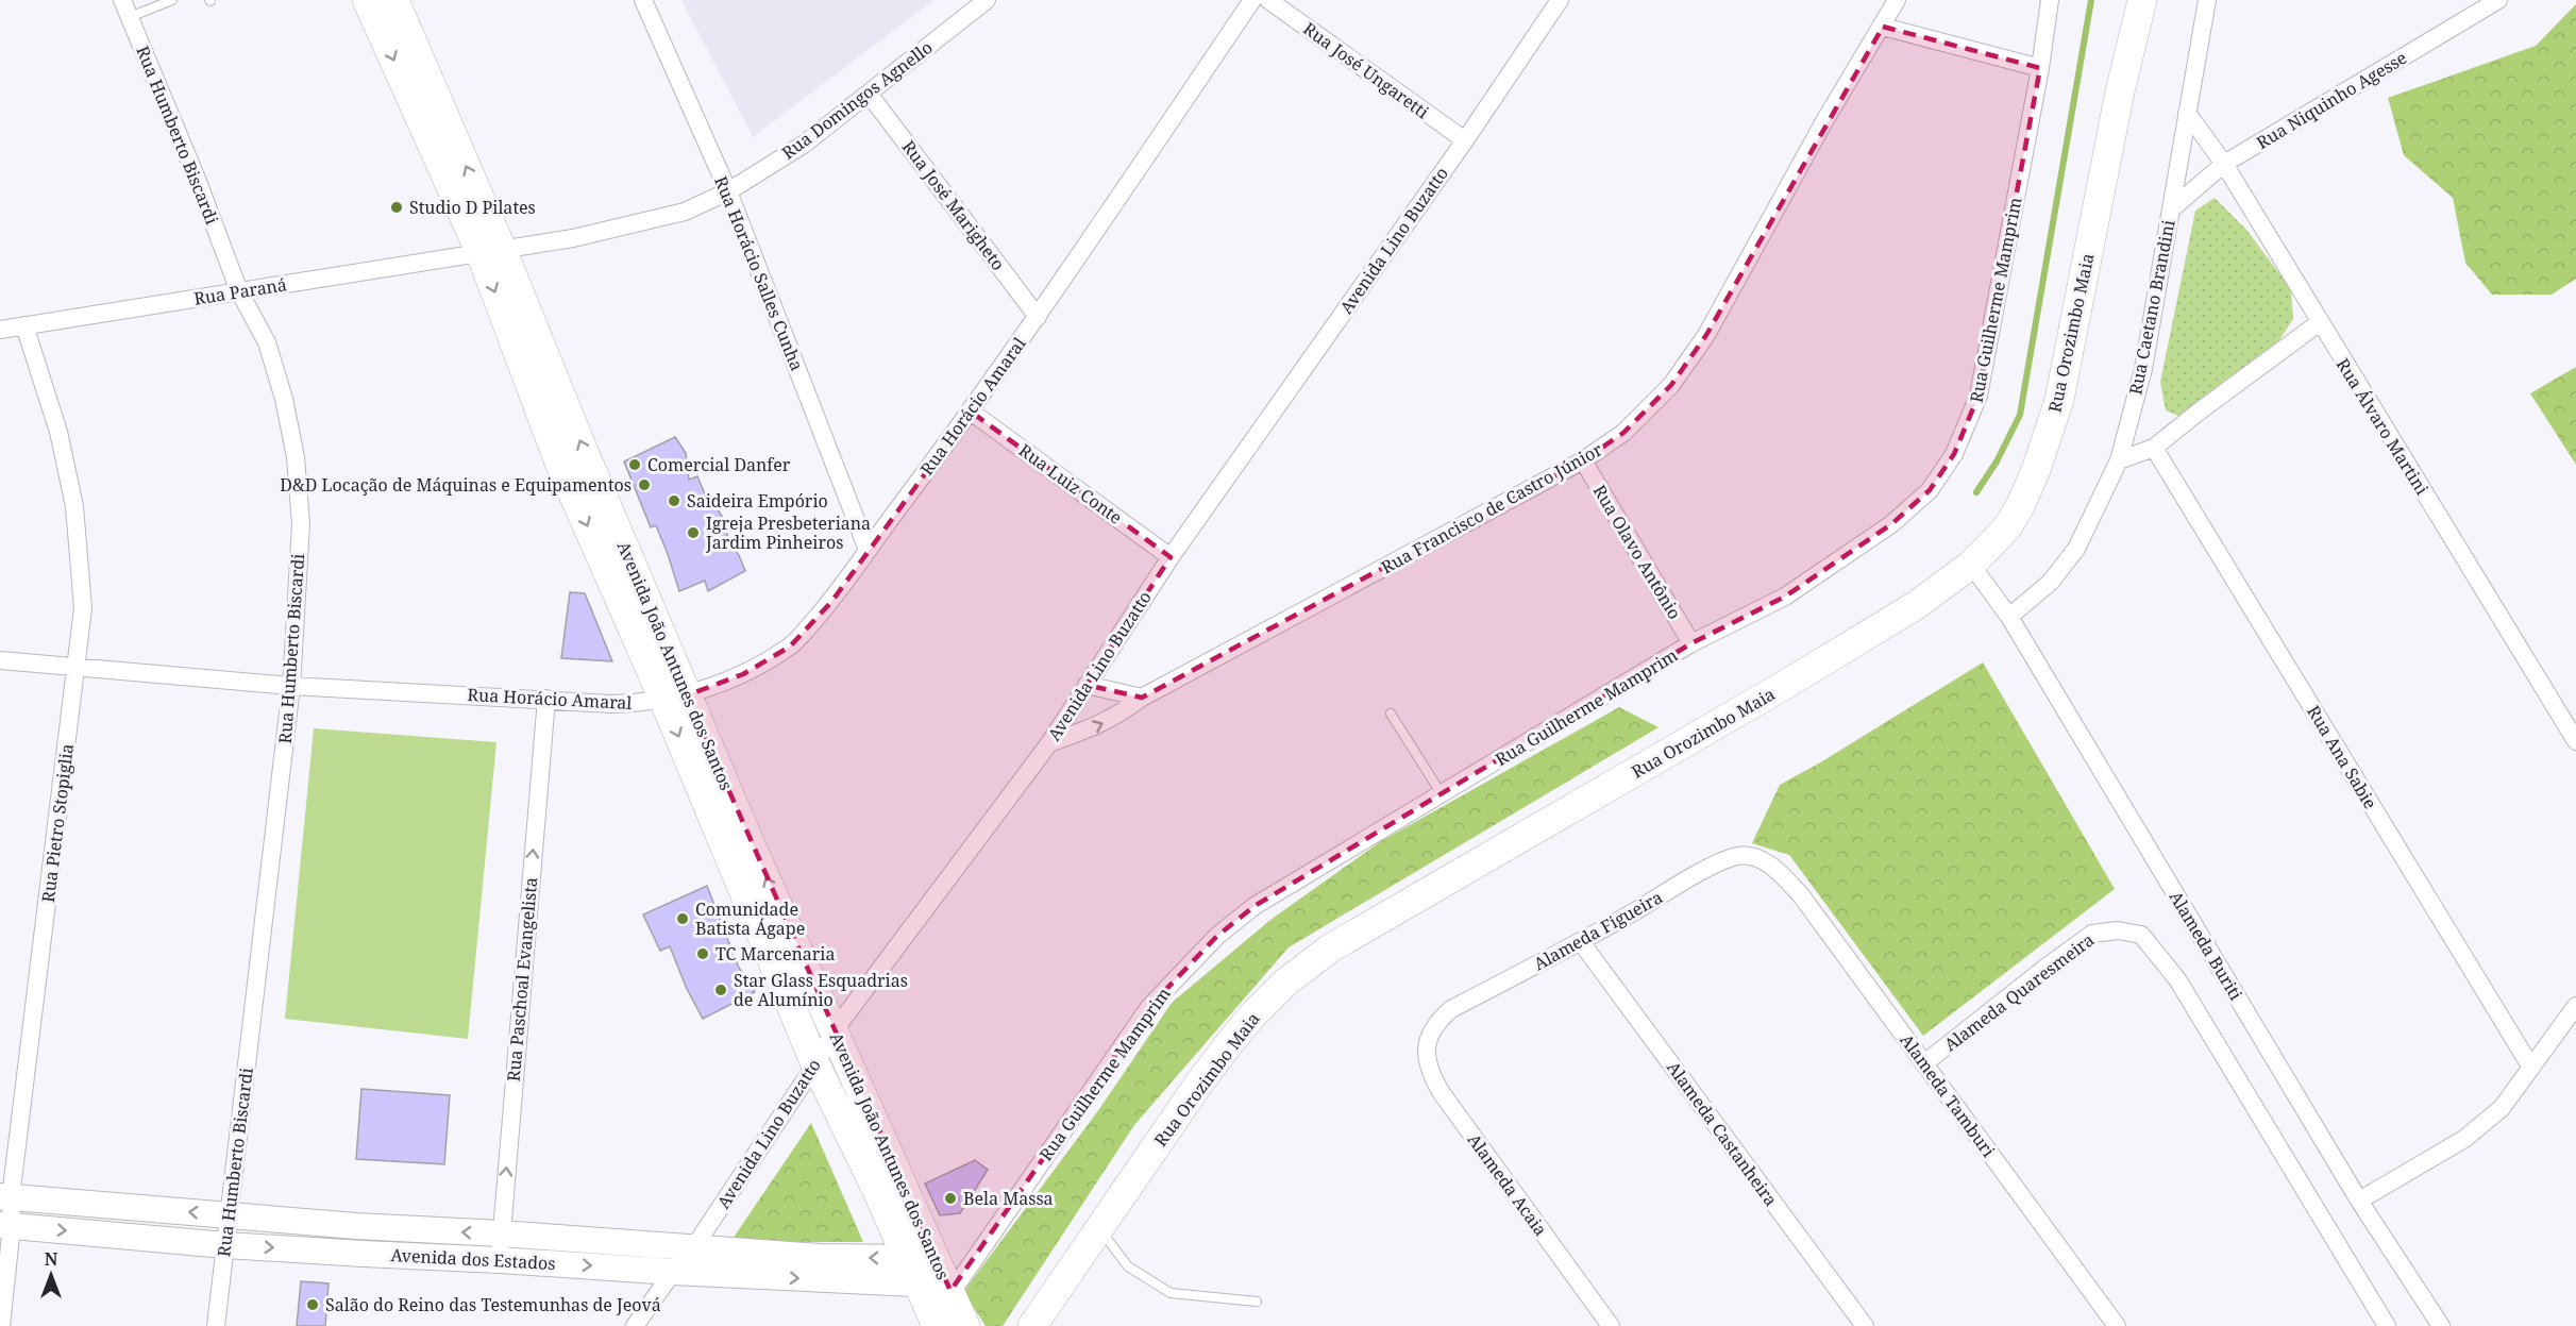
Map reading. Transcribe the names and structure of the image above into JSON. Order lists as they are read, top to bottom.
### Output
{
  "streets": {
    "main road": ["Rua Orozimbo Maia", "Avenida João Antunes dos Santos", "Avenida dos Estados"],
    "street": [
      "Rua José Ungaretti",
      "Rua Domingos Agnello",
      "Rua Niquinho Agesse",
      "Rua Humberto Biscardi",
      "Rua José Marigheto",
      "Avenida Lino Buzatto",
      "Rua Horácio Salles Cunha",
      "Rua Paraná",
      "Rua Guilherme Mamprim",
      "Rua Caetano Brandini",
      "Rua Horácio Amaral",
      "Rua Álvaro Martini",
      "Rua Luiz Conte",
      "Rua Francisco de Castro Júnior",
      "Rua Olavo Antônio",
      "Rua Ana Sabie",
      "Rua Pietro Stopiglia",
      "Alameda Figueira",
      "Alameda Buriti",
      "Rua Paschoal Evangelista",
      "Alameda Quaresmeira",
      "Alameda Tamburi",
      "Alameda Castanheira",
      "Alameda Acaia"
    ]
  },
  "crossings": [
    ["Rua José Ungaretti", "Avenida Lino Buzatto"],
    ["Rua Domingos Agnello", "Rua José Marigheto"],
    ["Rua Domingos Agnello", "Rua Horácio Salles Cunha"],
    ["Rua Domingos Agnello", "Rua Paraná"],
    ["Rua Domingos Agnello", "Avenida João Antunes dos Santos"],
    ["Rua Niquinho Agesse", "Rua Caetano Brandini"],
    ["Rua Niquinho Agesse", "Rua Álvaro Martini"],
    ["Rua Humberto Biscardi", "Rua Paraná"],
    ["Rua Humberto Biscardi", "Rua Horácio Amaral"],
    ["Rua Humberto Biscardi", "Avenida dos Estados"],
    ["Rua José Marigheto", "Rua Horácio Amaral"],
    ["Avenida Lino Buzatto", "Rua Luiz Conte"],
    ["Avenida Lino Buzatto", "Rua Francisco de Castro Júnior"],
    ["Avenida Lino Buzatto", "Avenida João Antunes dos Santos"],
    ["Avenida Lino Buzatto", "Avenida dos Estados"],
    ["Rua Horácio Salles Cunha", "Rua Horácio Amaral"],
    ["Rua Paraná", "Avenida João Antunes dos Santos"],
    ["Rua Paraná", "Rua Pietro Stopiglia"],
    ["Rua Guilherme Mamprim", "Rua Olavo Antônio"],
    ["Rua Guilherme Mamprim", "Avenida João Antunes dos Santos"],
    ["Rua Guilherme Mamprim", "Avenida dos Estados"],
    ["Rua Caetano Brandini", "Rua Álvaro Martini"],
    ["Rua Caetano Brandini", "Alameda Buriti"],
    ["Rua Orozimbo Maia", "Alameda Buriti"],
    ["Rua Horácio Amaral", "Rua Luiz Conte"],
    ["Rua Horácio Amaral", "Avenida João Antunes dos Santos"],
    ["Rua Horácio Amaral", "Rua Pietro Stopiglia"],
    ["Rua Horácio Amaral", "Rua Paschoal Evangelista"],
    ["Rua Francisco de Castro Júnior", "Rua Olavo Antônio"],
    ["Avenida João Antunes dos Santos", "Avenida dos Estados"],
    ["Rua Pietro Stopiglia", "Avenida dos Estados"],
    ["Alameda Figueira", "Alameda Tamburi"],
    ["Alameda Figueira", "Alameda Castanheira"],
    ["Alameda Figueira", "Alameda Acaia"],
    ["Rua Paschoal Evangelista", "Avenida dos Estados"],
    ["Alameda Quaresmeira", "Alameda Tamburi"]
  ],
  "one_way": ["Rua Paschoal Evangelista"],
  "places": [
    "Studio D Pilates",
    "Comercial Danfer",
    "D&D Locação de Máquinas e Equipamentos",
    "Saideira Empório",
    "Igreja Presbeteriana Jardim Pinheiros",
    "Comunidade Batista Ágape",
    "TC Marcenaria",
    "Star Glass Esquadrias de Alumínio",
    "Bela Massa",
    "Salão do Reino das Testemunhas de Jeová"
  ],
  "north": "top"
}
